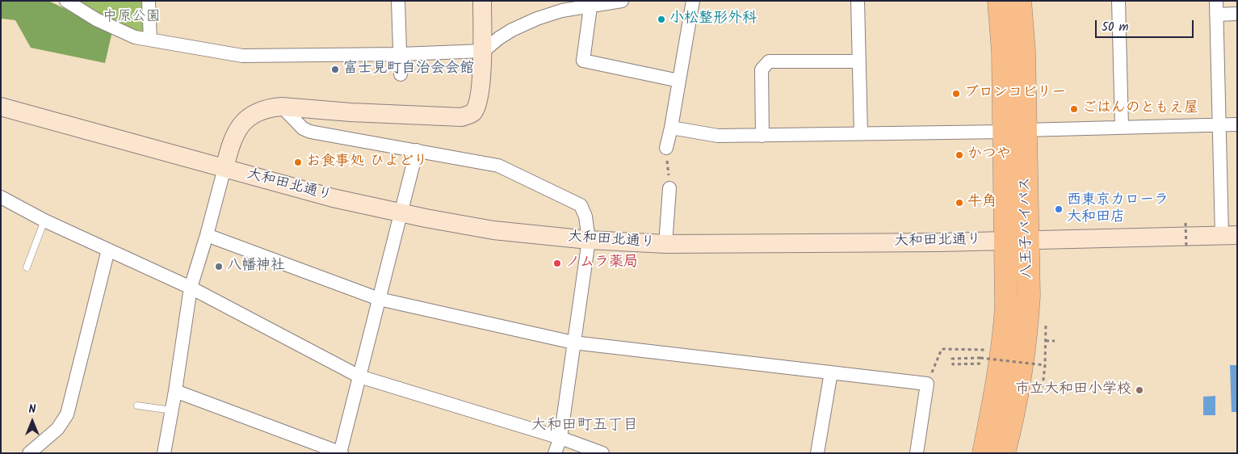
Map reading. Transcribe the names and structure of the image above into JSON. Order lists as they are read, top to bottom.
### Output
{
  "streets": {
    "highway": ["八王子バイパス"],
    "street": ["大和田北通り"]
  },
  "crossings": [
    ["大和田北通り", "八王子バイパス"]
  ],
  "districts": ["大和田町五丁目"],
  "parks": ["中原公園"],
  "places": [
    "小松整形外科",
    "富士見町自治会会館",
    "ブロンコビリー",
    "ごはんのともえ屋",
    "かつや",
    "お食事処 ひよどり",
    "牛角",
    "西東京カローラ 大和田店",
    "ノムラ薬局",
    "八幡神社",
    "市立大和田小学校"
  ],
  "scale_bar": "50 m",
  "north": "top"
}
